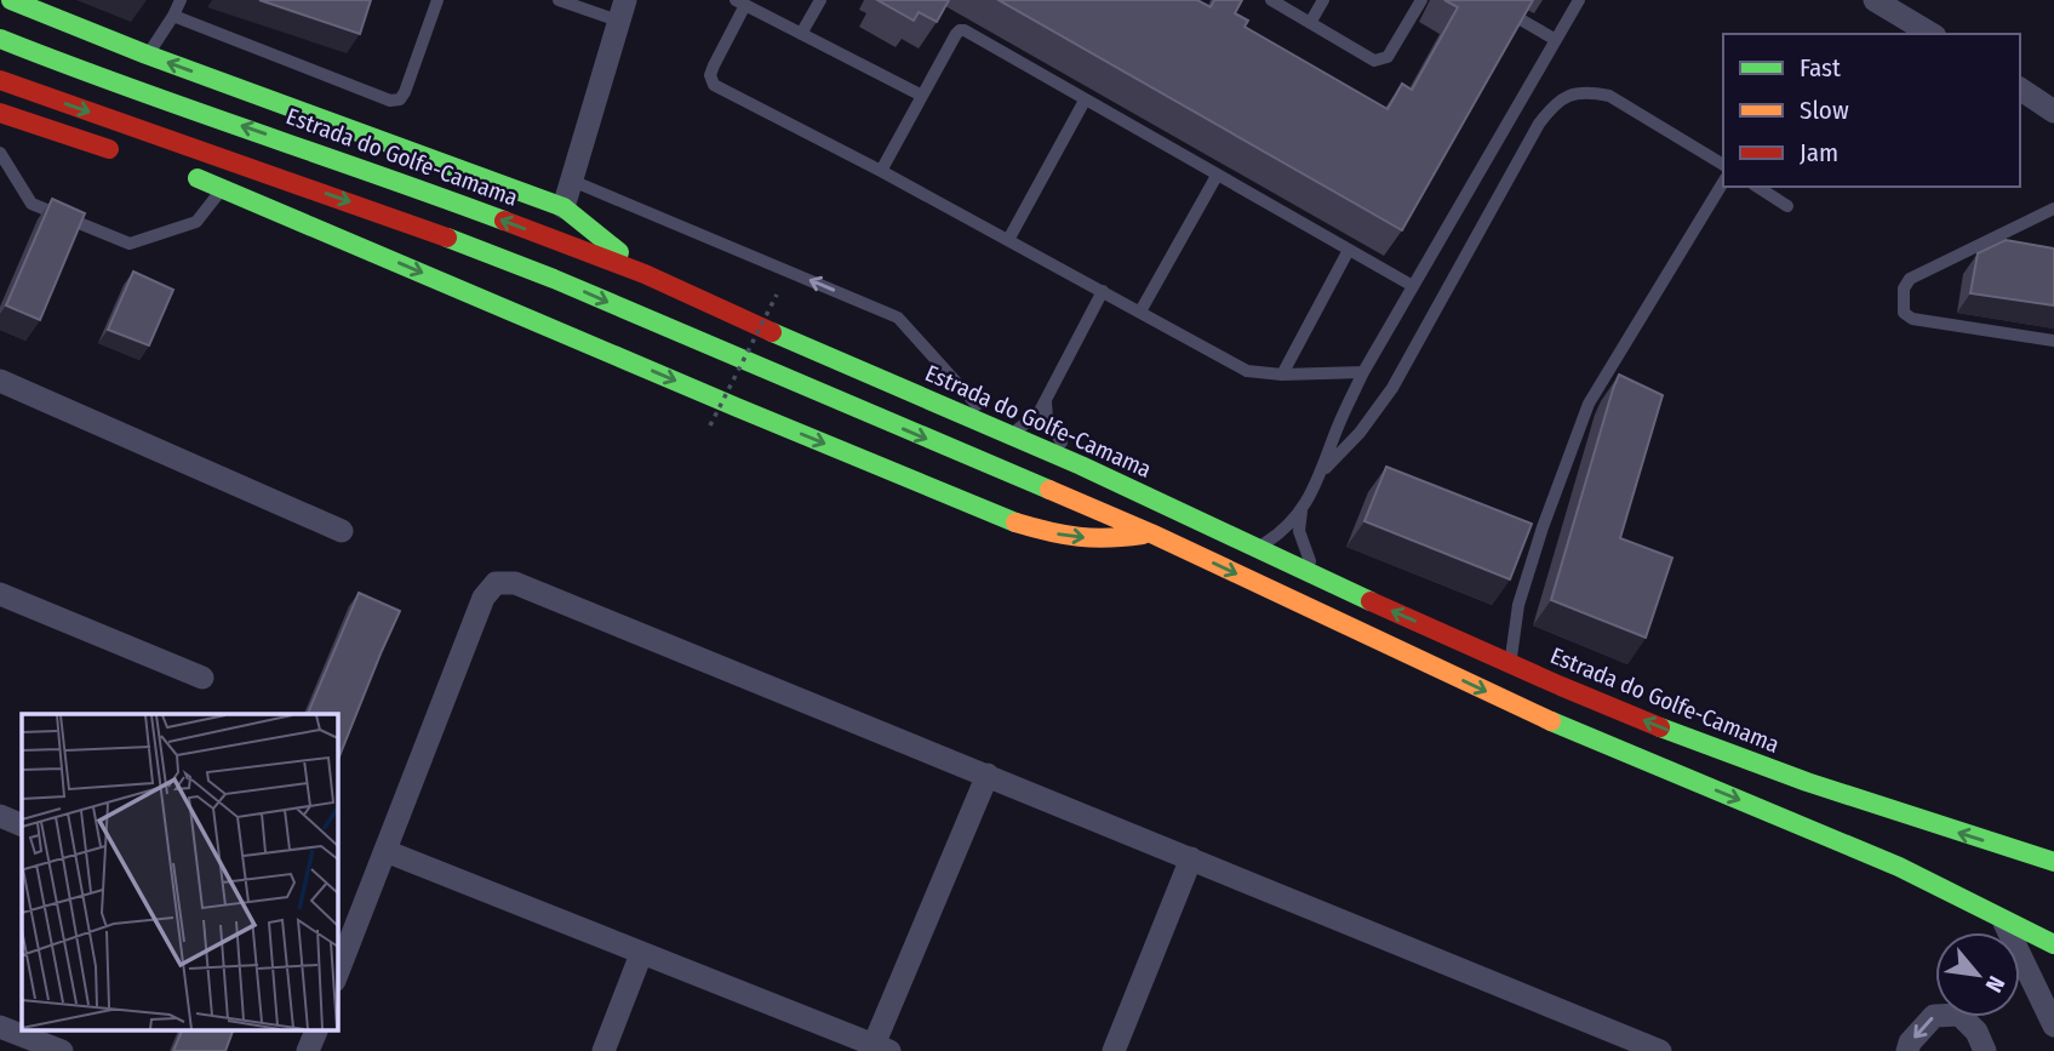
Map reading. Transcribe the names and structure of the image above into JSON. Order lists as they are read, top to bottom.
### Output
{
  "streets": {
    "highway": ["Estrada do Golfe-Camama"]
  },
  "legend": ["Fast", "Slow", "Jam"],
  "north": "bottom right"
}
